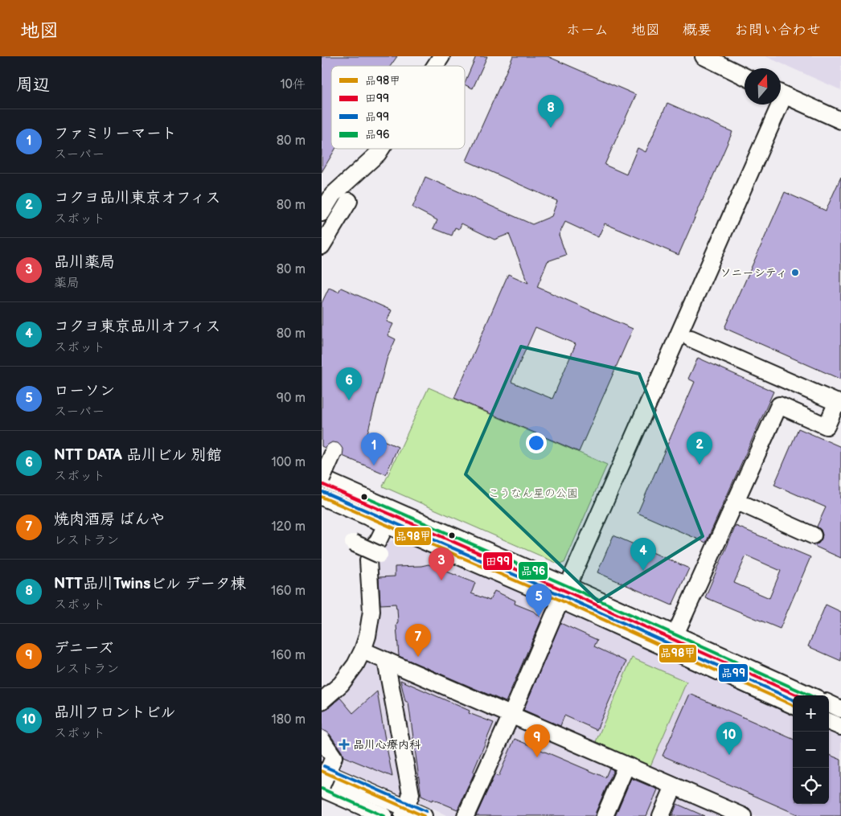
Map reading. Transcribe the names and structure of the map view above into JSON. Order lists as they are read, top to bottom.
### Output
{
  "parks": ["こうなん星の公園"],
  "places": {
    "other": ["ソニーシティ"],
    "health": ["品川心療内科"]
  },
  "lines": [
    "transit line 田99",
    "transit line 品99",
    "transit line 品98甲",
    "transit line 品96"
  ],
  "legend": [
    "品98甲",
    "田99",
    "品99",
    "品96"
  ],
  "north": "top",
  "page": {
    "header": "地図",
    "nav": [
      "ホーム",
      "地図",
      "概要",
      "お問い合わせ"
    ],
    "heading": ["周辺", "10件"],
    "pins": [
      "8",
      "6",
      "2",
      "1",
      "4",
      "3",
      "5",
      "7",
      "10",
      "9"
    ],
    "list": [
      {
        "mark": "1",
        "name": "ファミリーマート",
        "note": "スーパー",
        "value": "80 m"
      },
      {
        "mark": "2",
        "name": "コクヨ品川東京オフィス",
        "note": "スポット",
        "value": "80 m"
      },
      {
        "mark": "3",
        "name": "品川薬局",
        "note": "薬局",
        "value": "80 m"
      },
      {
        "mark": "4",
        "name": "コクヨ東京品川オフィス",
        "note": "スポット",
        "value": "80 m"
      },
      {
        "mark": "5",
        "name": "ローソン",
        "note": "スーパー",
        "value": "90 m"
      },
      {
        "mark": "6",
        "name": "NTT DATA 品川ビル 別館",
        "note": "スポット",
        "value": "100 m"
      },
      {
        "mark": "7",
        "name": "焼肉酒房 ばんや",
        "note": "レストラン",
        "value": "120 m"
      },
      {
        "mark": "8",
        "name": "NTT品川Twinsビル データ棟",
        "note": "スポット",
        "value": "160 m"
      },
      {
        "mark": "9",
        "name": "デニーズ",
        "note": "レストラン",
        "value": "160 m"
      },
      {
        "mark": "10",
        "name": "品川フロントビル",
        "note": "スポット",
        "value": "180 m"
      }
    ],
    "map_buttons": ["+", "−"]
  }
}
